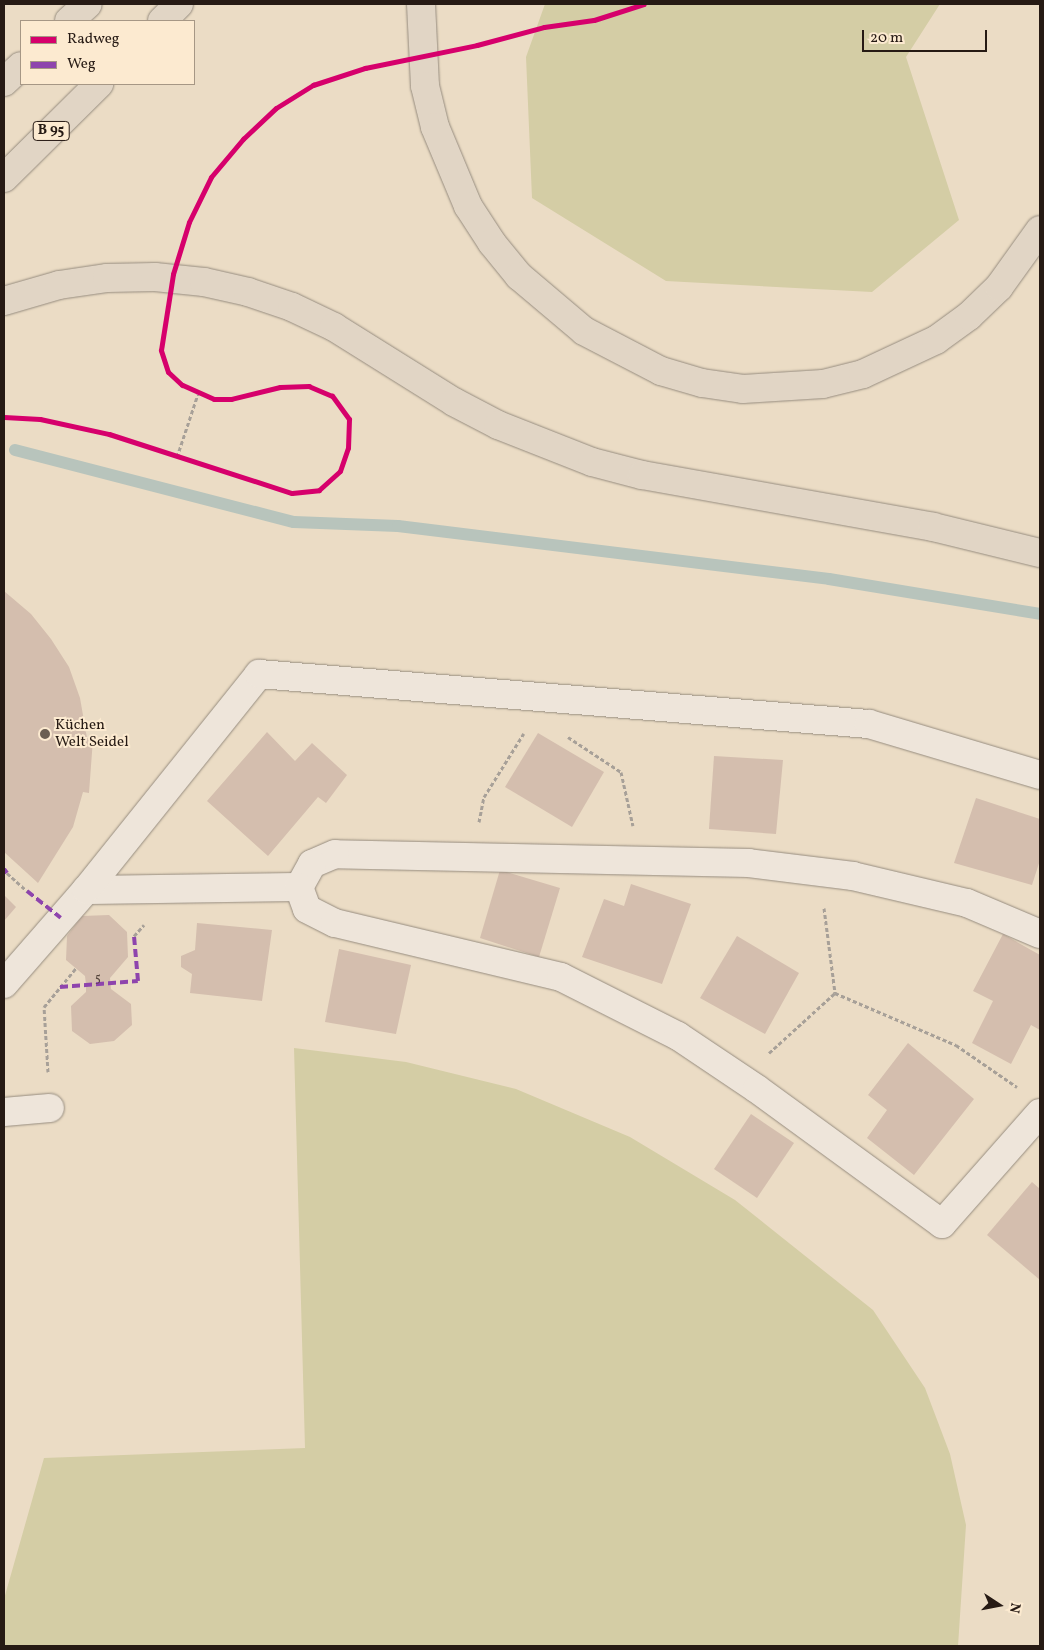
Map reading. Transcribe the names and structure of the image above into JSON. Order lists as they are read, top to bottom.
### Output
{
  "streets": {
    "highway": ["B 95"]
  },
  "places": ["Küchen Welt Seidel"],
  "house_numbers": ["5"],
  "legend": ["Radweg", "Weg"],
  "scale_bar": "20 m",
  "north": "right"
}
